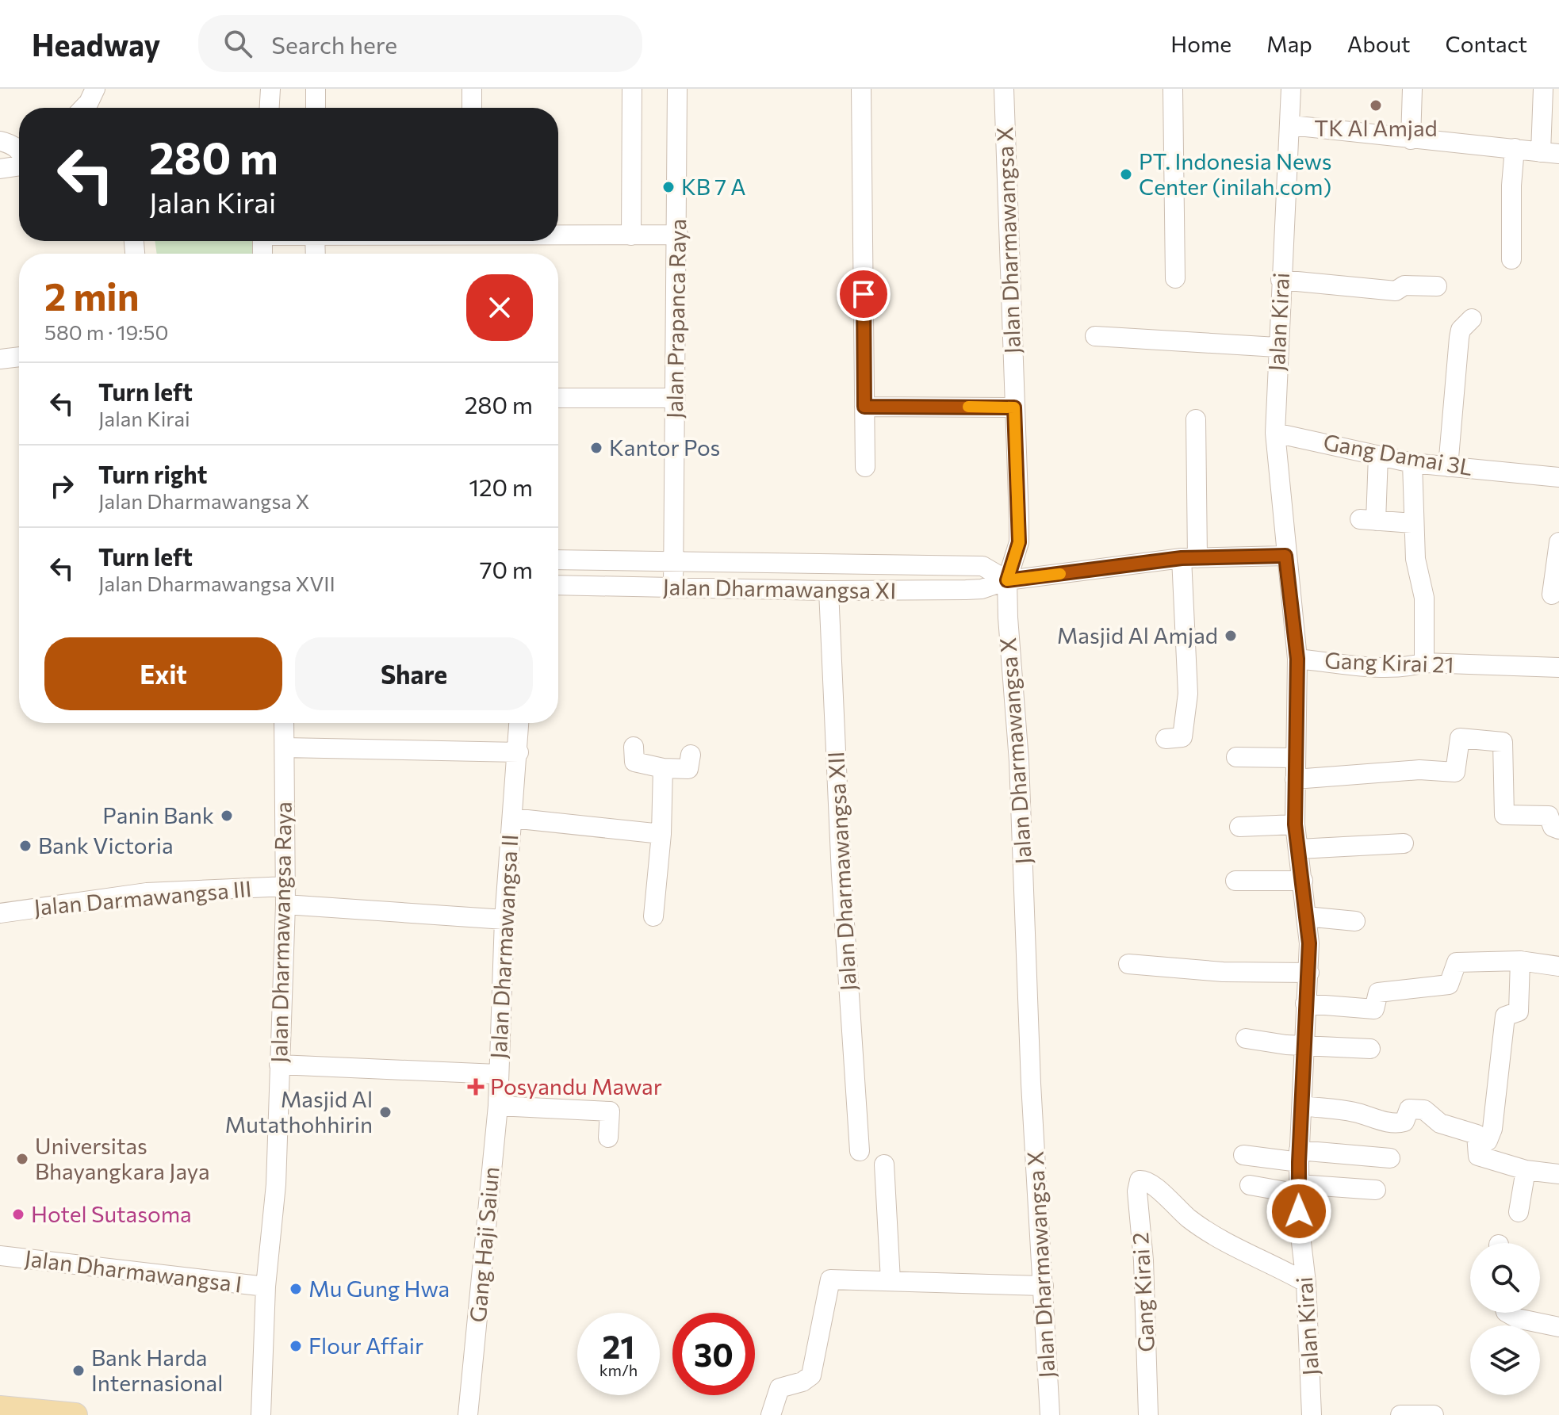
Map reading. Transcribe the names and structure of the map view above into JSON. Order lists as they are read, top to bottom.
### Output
{
  "streets": {
    "street": [
      "Jalan Dharmawangsa X",
      "Jalan Prapanca Raya",
      "Jalan Kirai",
      "Gang Damai 3L",
      "Jalan Dharmawangsa XI",
      "Gang Kirai 21",
      "Jalan Dharmawangsa XII",
      "Jalan Darmawangsa III",
      "Jalan Dharmawangsa Raya",
      "Jalan Dharmawangsa II",
      "Gang Haji Saiun",
      "Jalan Dharmawangsa I",
      "Gang Kirai 2"
    ]
  },
  "crossings": [
    ["Jalan Dharmawangsa X", "Jalan Dharmawangsa XI"],
    ["Jalan Prapanca Raya", "Jalan Dharmawangsa XI"],
    ["Jalan Kirai", "Gang Damai 3L"],
    ["Jalan Kirai", "Gang Kirai 21"],
    ["Jalan Kirai", "Gang Kirai 2"],
    ["Jalan Dharmawangsa XI", "Jalan Dharmawangsa XII"],
    ["Jalan Darmawangsa III", "Jalan Dharmawangsa Raya"],
    ["Jalan Darmawangsa III", "Jalan Dharmawangsa II"],
    ["Jalan Dharmawangsa Raya", "Jalan Dharmawangsa II"],
    ["Jalan Dharmawangsa Raya", "Jalan Dharmawangsa I"],
    ["Jalan Dharmawangsa II", "Gang Haji Saiun"]
  ],
  "places": {
    "other": [
      "TK Al Amjad",
      "PT. Indonesia News Center (inilah.com)",
      "KB 7 A",
      "Kantor Pos",
      "Masjid Al Amjad",
      "Panin Bank",
      "Bank Victoria",
      "Masjid Al Mutathohhirin",
      "Universitas Bhayangkara Jaya",
      "Hotel Sutasoma",
      "Mu Gung Hwa",
      "Flour Affair",
      "Bank Harda Internasional"
    ],
    "health": ["Posyandu Mawar"]
  },
  "page": {
    "header": "Headway",
    "search": "Search here",
    "nav": [
      "Home",
      "Map",
      "About",
      "Contact"
    ],
    "turn": ["280 m", "Jalan Kirai"],
    "heading": ["2 min", "580 m · 19:50"],
    "list": [
      {
        "name": "Turn left",
        "note": "Jalan Kirai",
        "value": "280 m"
      },
      {
        "name": "Turn right",
        "note": "Jalan Dharmawangsa X",
        "value": "120 m"
      },
      {
        "name": "Turn left",
        "note": "Jalan Dharmawangsa XVII",
        "value": "70 m"
      }
    ],
    "buttons": ["Exit", "Share"],
    "speed": "21 km/h",
    "limit": "30"
  }
}
